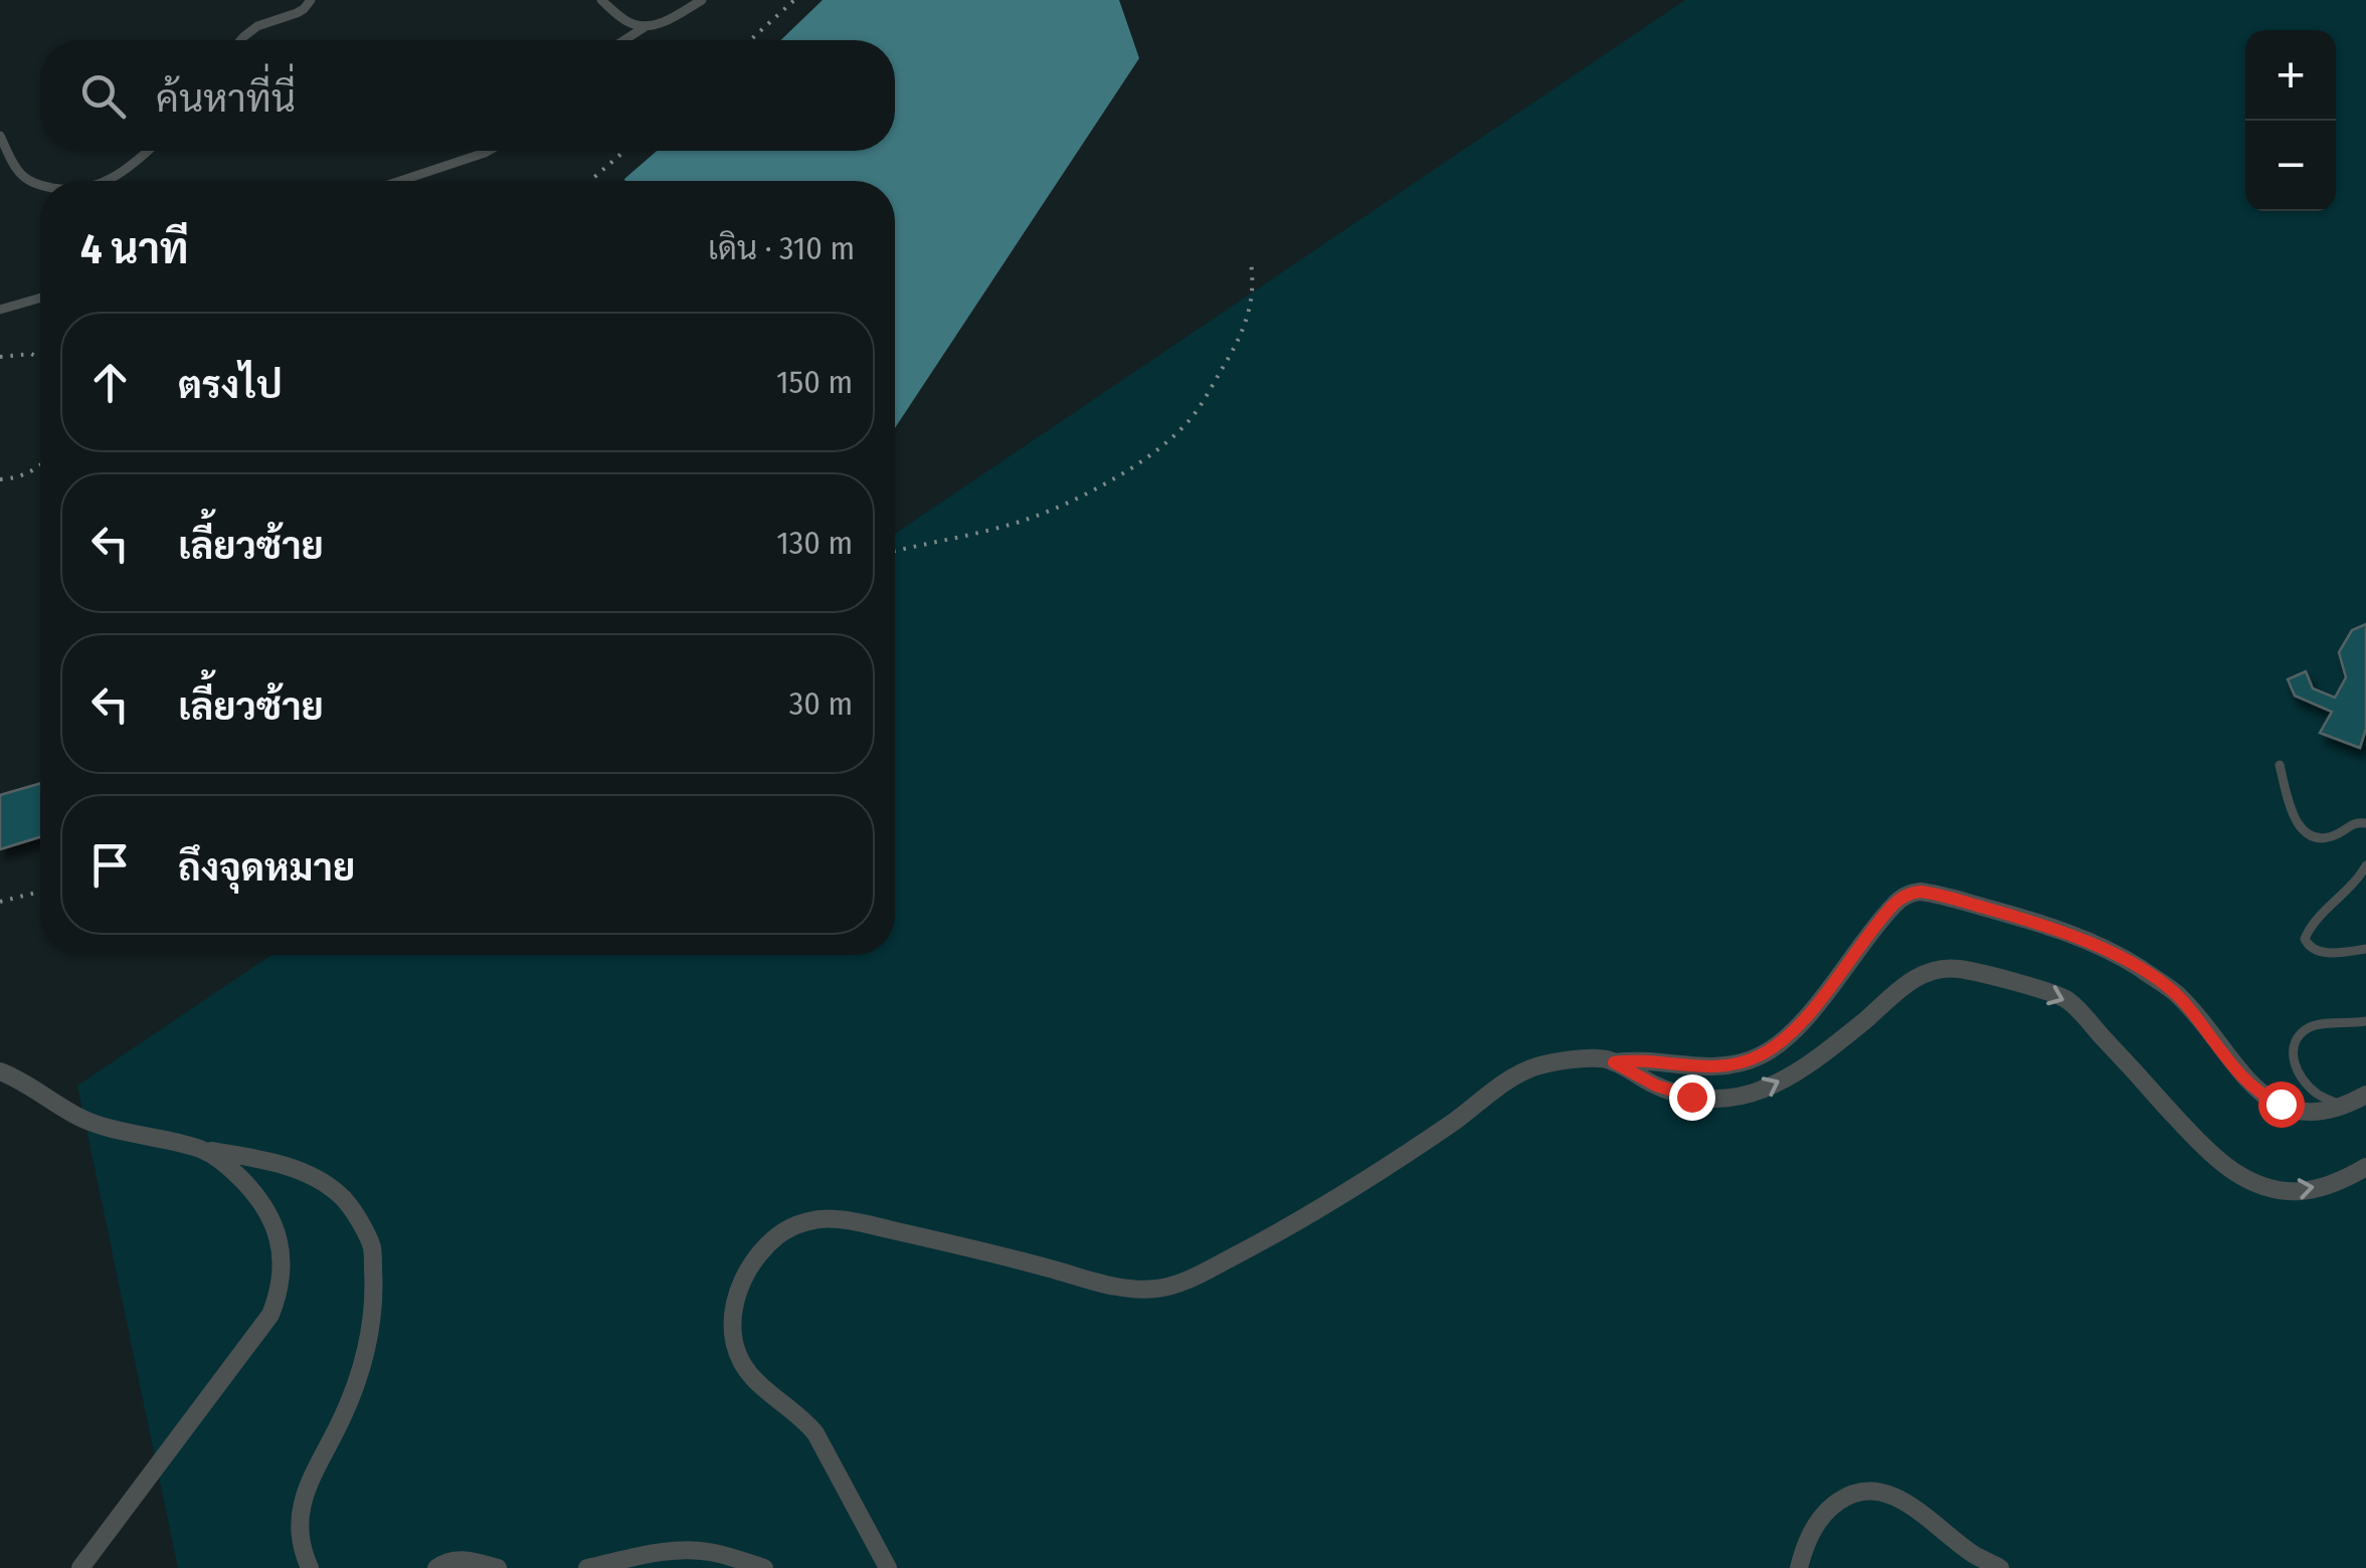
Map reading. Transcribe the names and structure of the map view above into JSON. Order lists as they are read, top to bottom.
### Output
{
  "page": {
    "map_buttons": ["+", "−"],
    "search": "ค้นหาที่นี่",
    "heading": ["4 นาที", "เดิน · 310 m"],
    "list": [
      ["ตรงไป", "150 m"],
      ["เลี้ยวซ้าย", "130 m"],
      ["เลี้ยวซ้าย", "30 m"],
      "ถึงจุดหมาย"
    ]
  }
}
